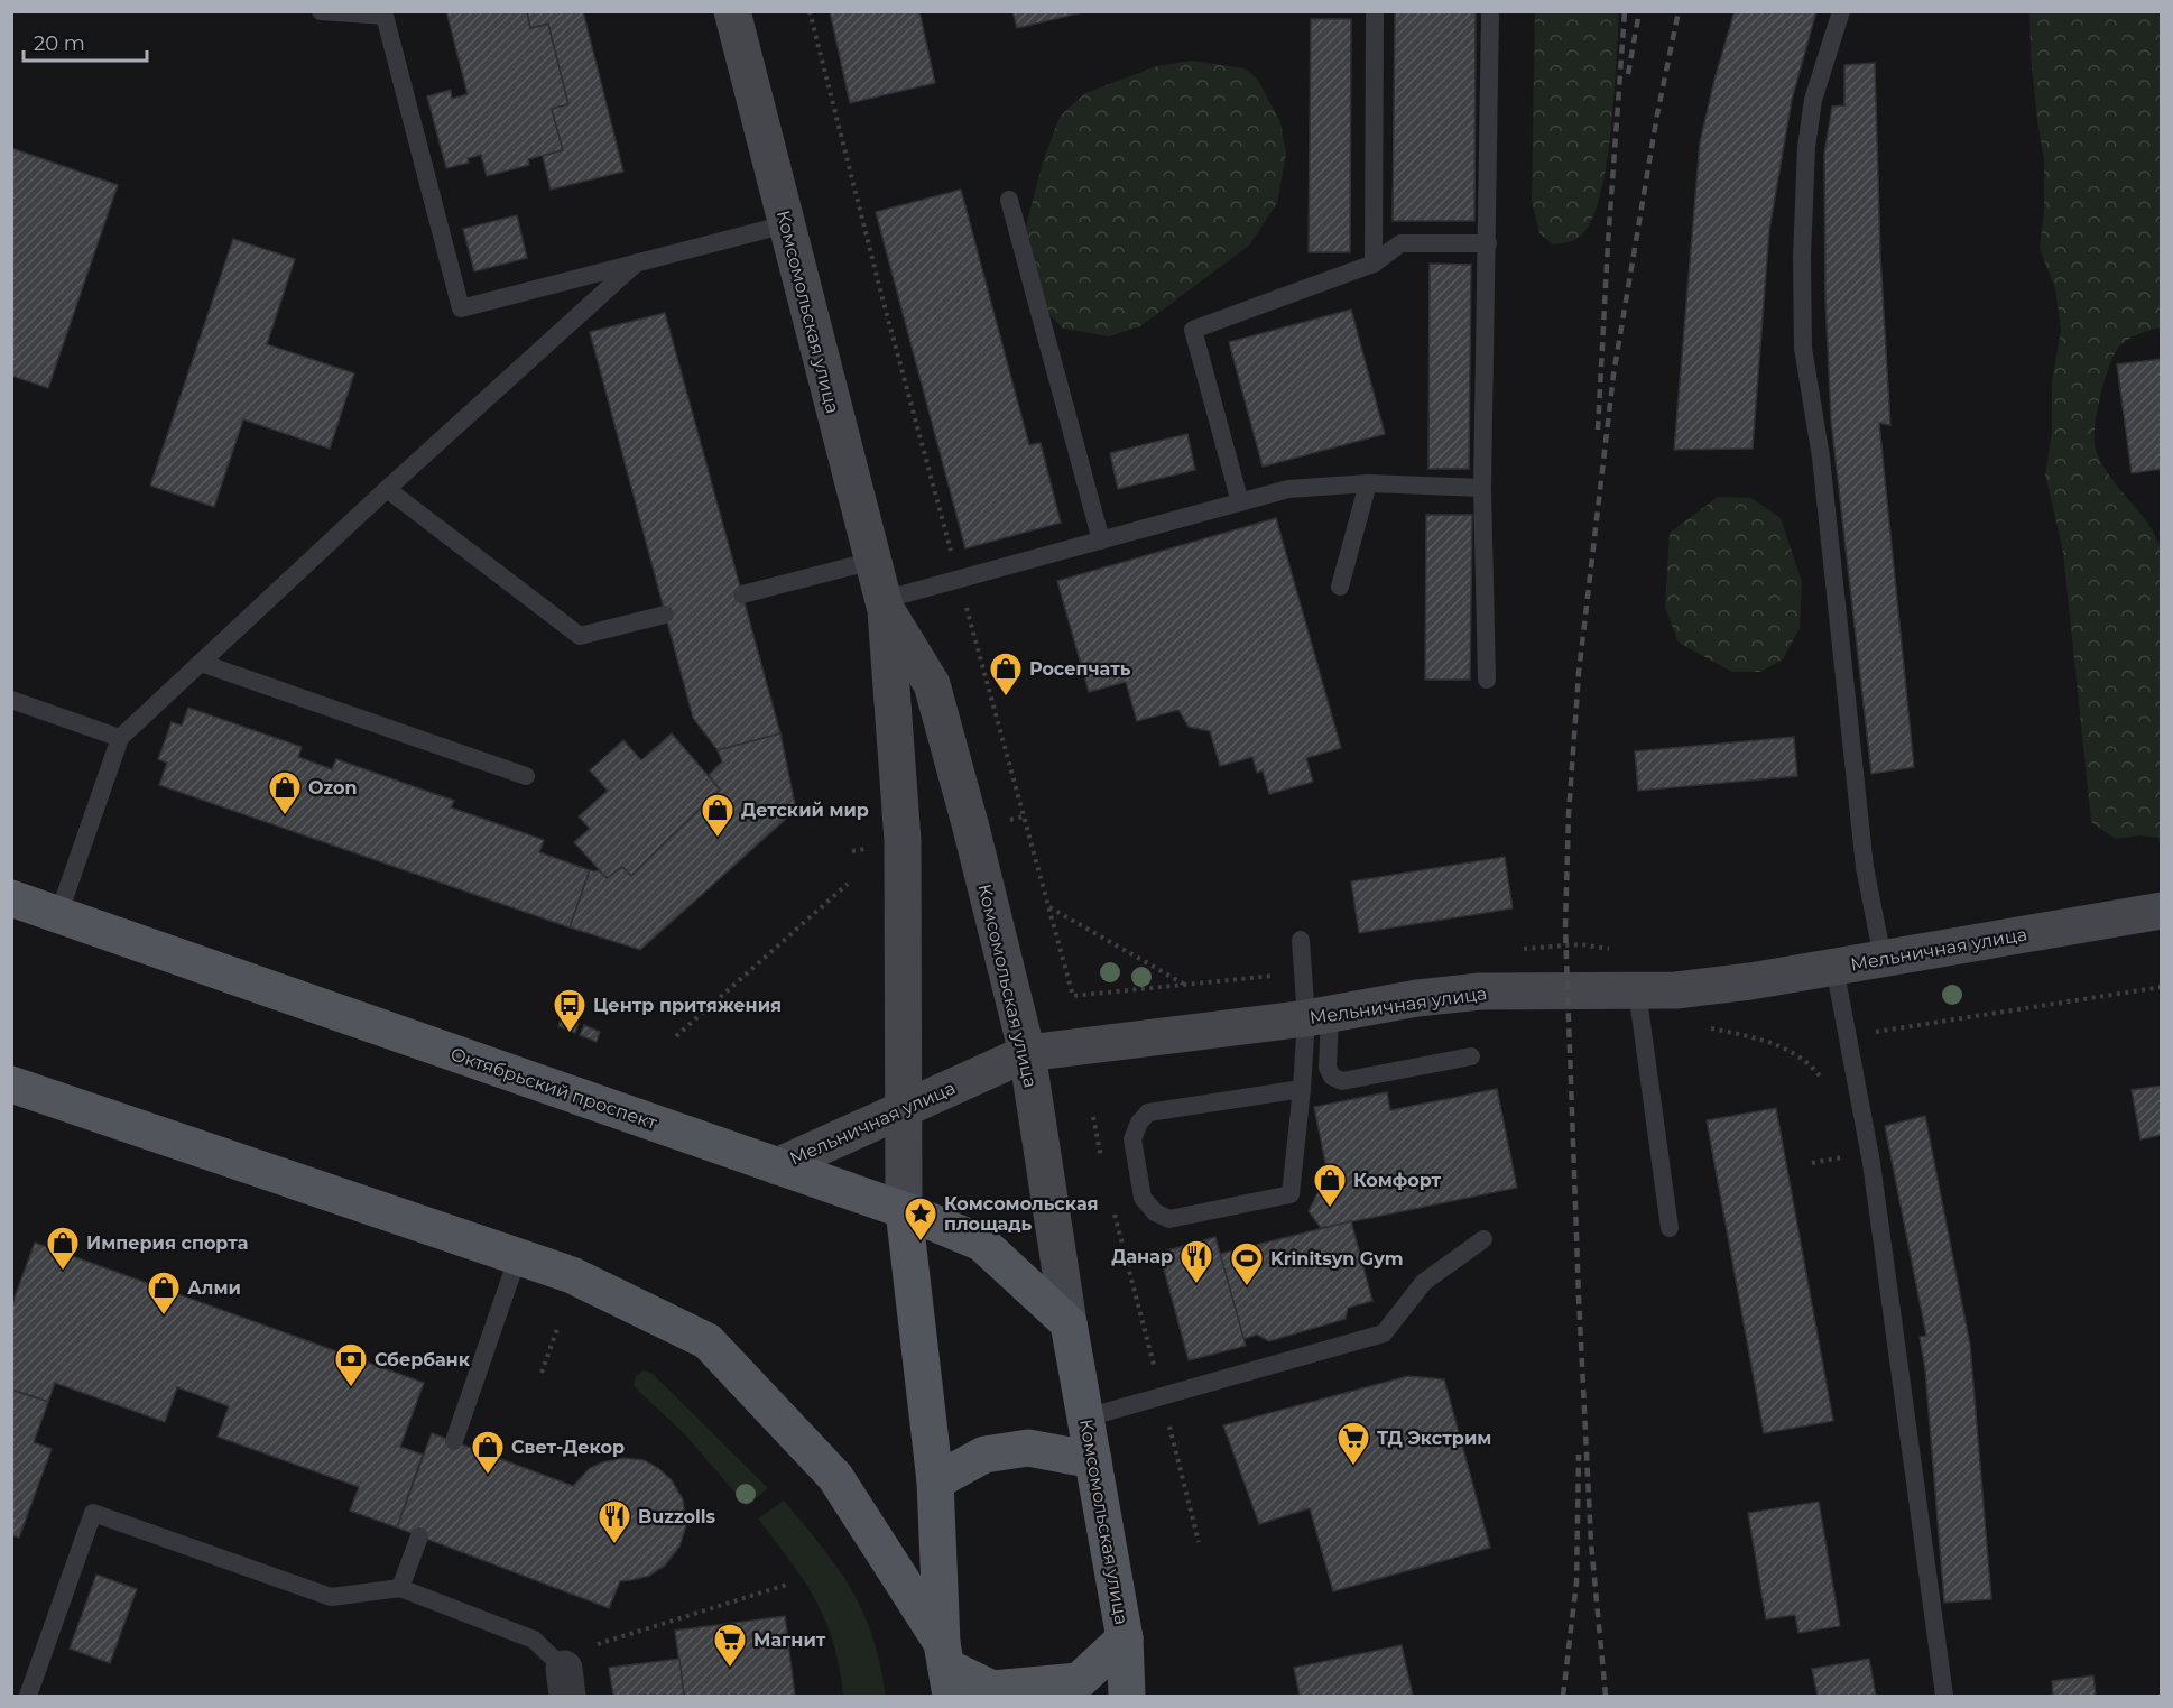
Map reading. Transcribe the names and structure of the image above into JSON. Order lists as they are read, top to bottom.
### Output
{
  "streets": {
    "main road": ["Комсомольская улица", "Мельничная улица", "Октябрьский проспект"]
  },
  "crossings": [
    ["Комсомольская улица", "Мельничная улица"],
    ["Комсомольская улица", "Октябрьский проспект"],
    ["Мельничная улица", "Октябрьский проспект"]
  ],
  "places": {
    "shop": [
      "Росепчать",
      "Ozon",
      "Детский мир",
      "Комфорт",
      "Империя спорта",
      "Алми",
      "Свет-Декор"
    ],
    "bus stop": ["Центр притяжения"],
    "place": ["Комсомольская площадь"],
    "restaurant": ["Данар", "Buzzolls"],
    "sports": ["Krinitsyn Gym"],
    "bank": ["Сбербанк"],
    "supermarket": ["ТД Экстрим", "Магнит"]
  },
  "scale_bar": "20 m"
}
